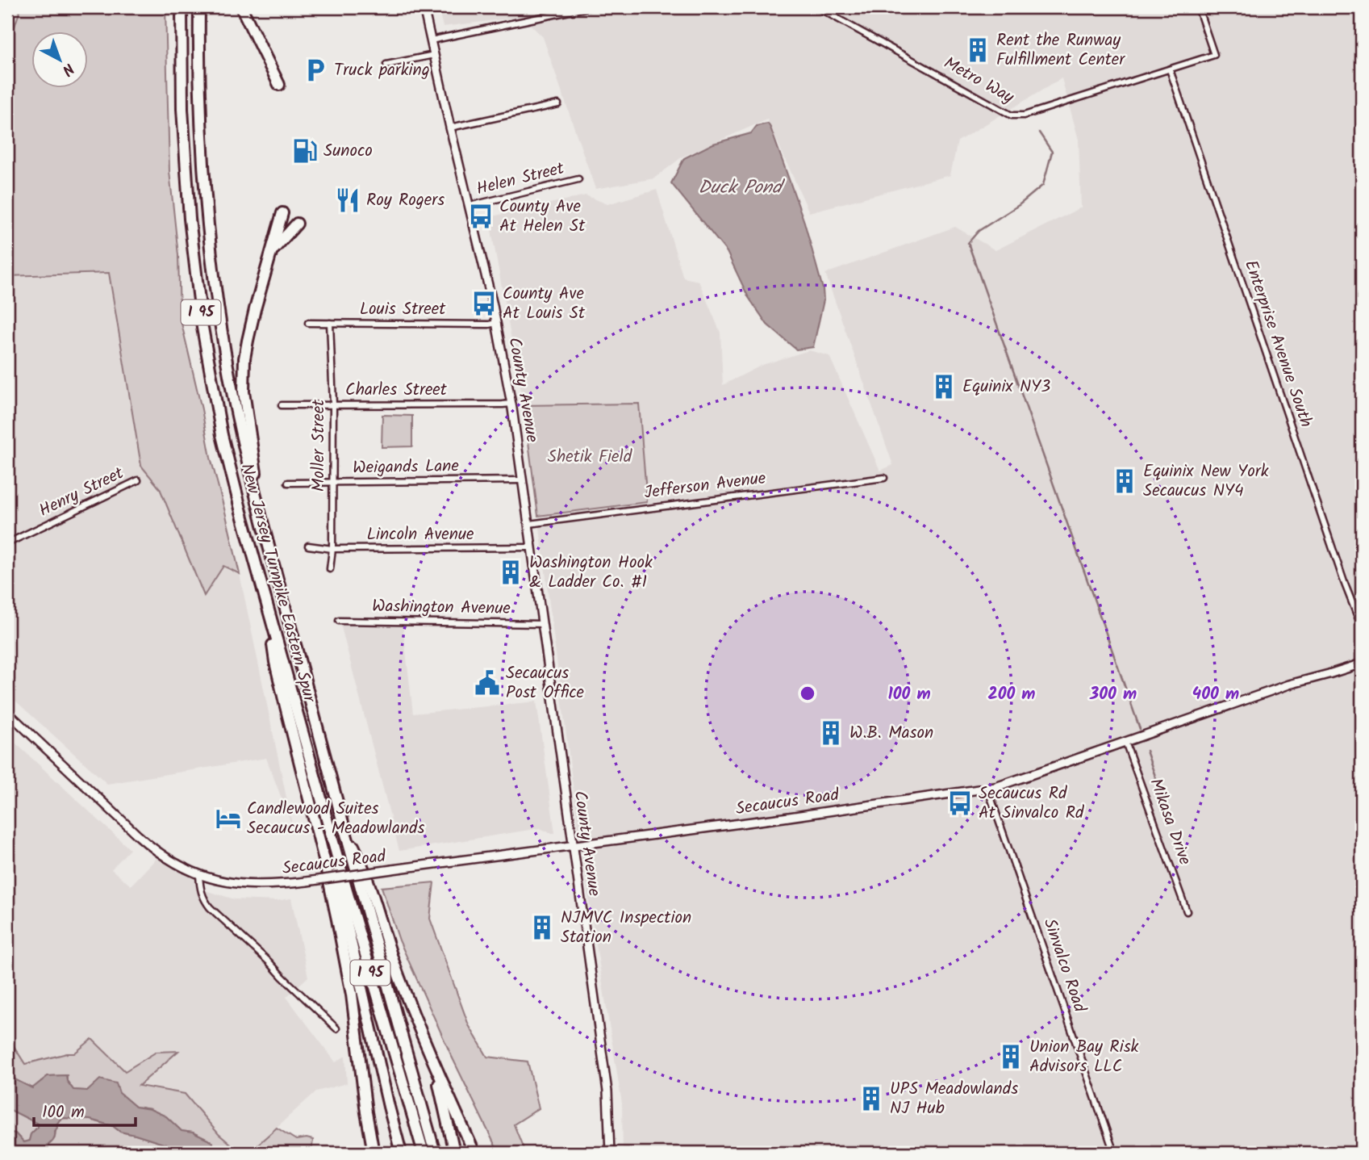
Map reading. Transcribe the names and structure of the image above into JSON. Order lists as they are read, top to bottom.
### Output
{
  "streets": {
    "highway": ["I 95", "New Jersey Turnpike Eastern Spur"],
    "main road": ["County Avenue", "Secaucus Road"],
    "street": [
      "Metro Way",
      "Helen Street",
      "Louis Street",
      "Enterprise Avenue South",
      "Charles Street",
      "Moller Street",
      "Weigands Lane",
      "Jefferson Avenue",
      "Henry Street",
      "Lincoln Avenue",
      "Washington Avenue",
      "Mikasa Drive",
      "Sinvalco Road"
    ]
  },
  "crossings": [
    ["Metro Way", "Enterprise Avenue South"],
    ["Helen Street", "County Avenue"],
    ["Louis Street", "County Avenue"],
    ["Louis Street", "Moller Street"],
    ["Charles Street", "County Avenue"],
    ["Charles Street", "Moller Street"],
    ["County Avenue", "Weigands Lane"],
    ["County Avenue", "Jefferson Avenue"],
    ["County Avenue", "Lincoln Avenue"],
    ["County Avenue", "Washington Avenue"],
    ["County Avenue", "Secaucus Road"],
    ["Moller Street", "Weigands Lane"],
    ["Moller Street", "Lincoln Avenue"],
    ["Secaucus Road", "Mikasa Drive"],
    ["Secaucus Road", "Sinvalco Road"]
  ],
  "water": ["Duck Pond"],
  "parks": ["Shetik Field"],
  "places": {
    "building": [
      "Rent the Runway Fulfillment Center",
      "Equinix NY3",
      "Equinix New York Secaucus NY4",
      "Washington Hook & Ladder Co. #1",
      "W.B. Mason",
      "NJMVC Inspection Station",
      "Union Bay Risk Advisors LLC",
      "UPS Meadowlands NJ Hub"
    ],
    "parking": ["Truck parking"],
    "fuel station": ["Sunoco"],
    "restaurant": ["Roy Rogers"],
    "bus stop": ["County Ave At Helen St", "County Ave At Louis St", "Secaucus Rd At Sinvalco Rd"],
    "public building": ["Secaucus Post Office"],
    "hotel": ["Candlewood Suites Secaucus - Meadowlands"]
  },
  "scale_bar": "100 m",
  "north": "bottom right",
  "rings": [
    "100 m",
    "200 m",
    "300 m",
    "400 m"
  ]
}
